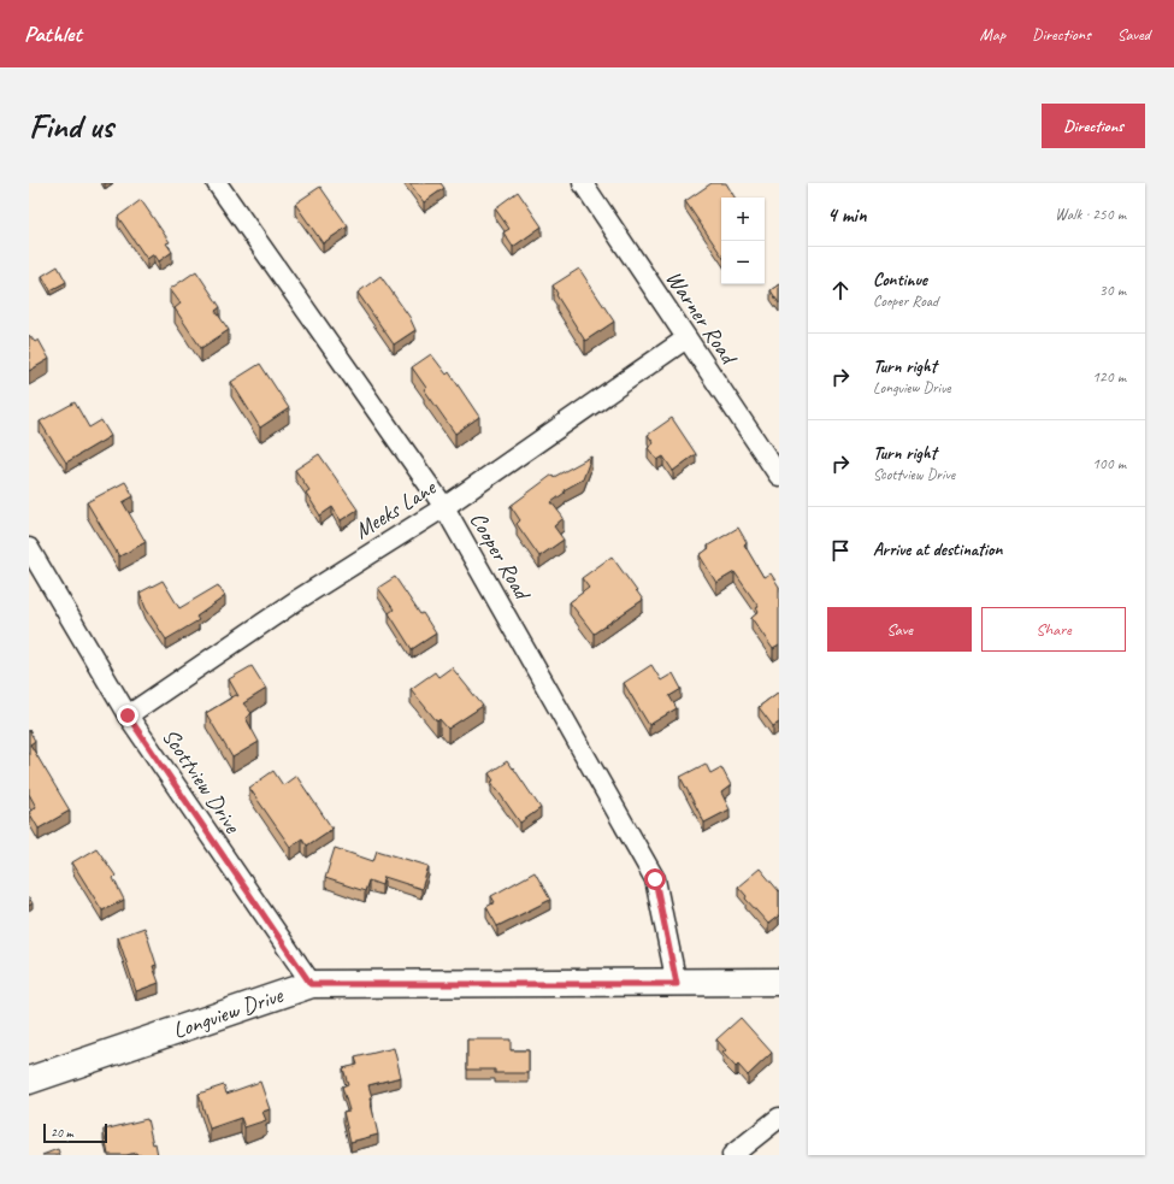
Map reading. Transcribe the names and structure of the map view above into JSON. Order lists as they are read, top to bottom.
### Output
{
  "streets": {
    "street": [
      "Warner Road",
      "Meeks Lane",
      "Cooper Road",
      "Scottview Drive",
      "Longview Drive"
    ]
  },
  "crossings": [
    ["Warner Road", "Meeks Lane"],
    ["Meeks Lane", "Cooper Road"],
    ["Meeks Lane", "Scottview Drive"],
    ["Cooper Road", "Longview Drive"],
    ["Scottview Drive", "Longview Drive"]
  ],
  "scale_bar": "20 m",
  "page": {
    "header": "Pathlet",
    "nav": ["Map", "Directions", "Saved"],
    "buttons": [
      "Directions",
      ["Save", "Share"]
    ],
    "title": "Find us",
    "heading": ["4 min", "Walk · 250 m"],
    "map_buttons": ["+", "−"],
    "list": [
      ["Continue", "Cooper Road", "30 m"],
      ["Turn right", "Longview Drive", "120 m"],
      ["Turn right", "Scottview Drive", "100 m"],
      "Arrive at destination"
    ],
    "scale": "20 m"
  }
}
